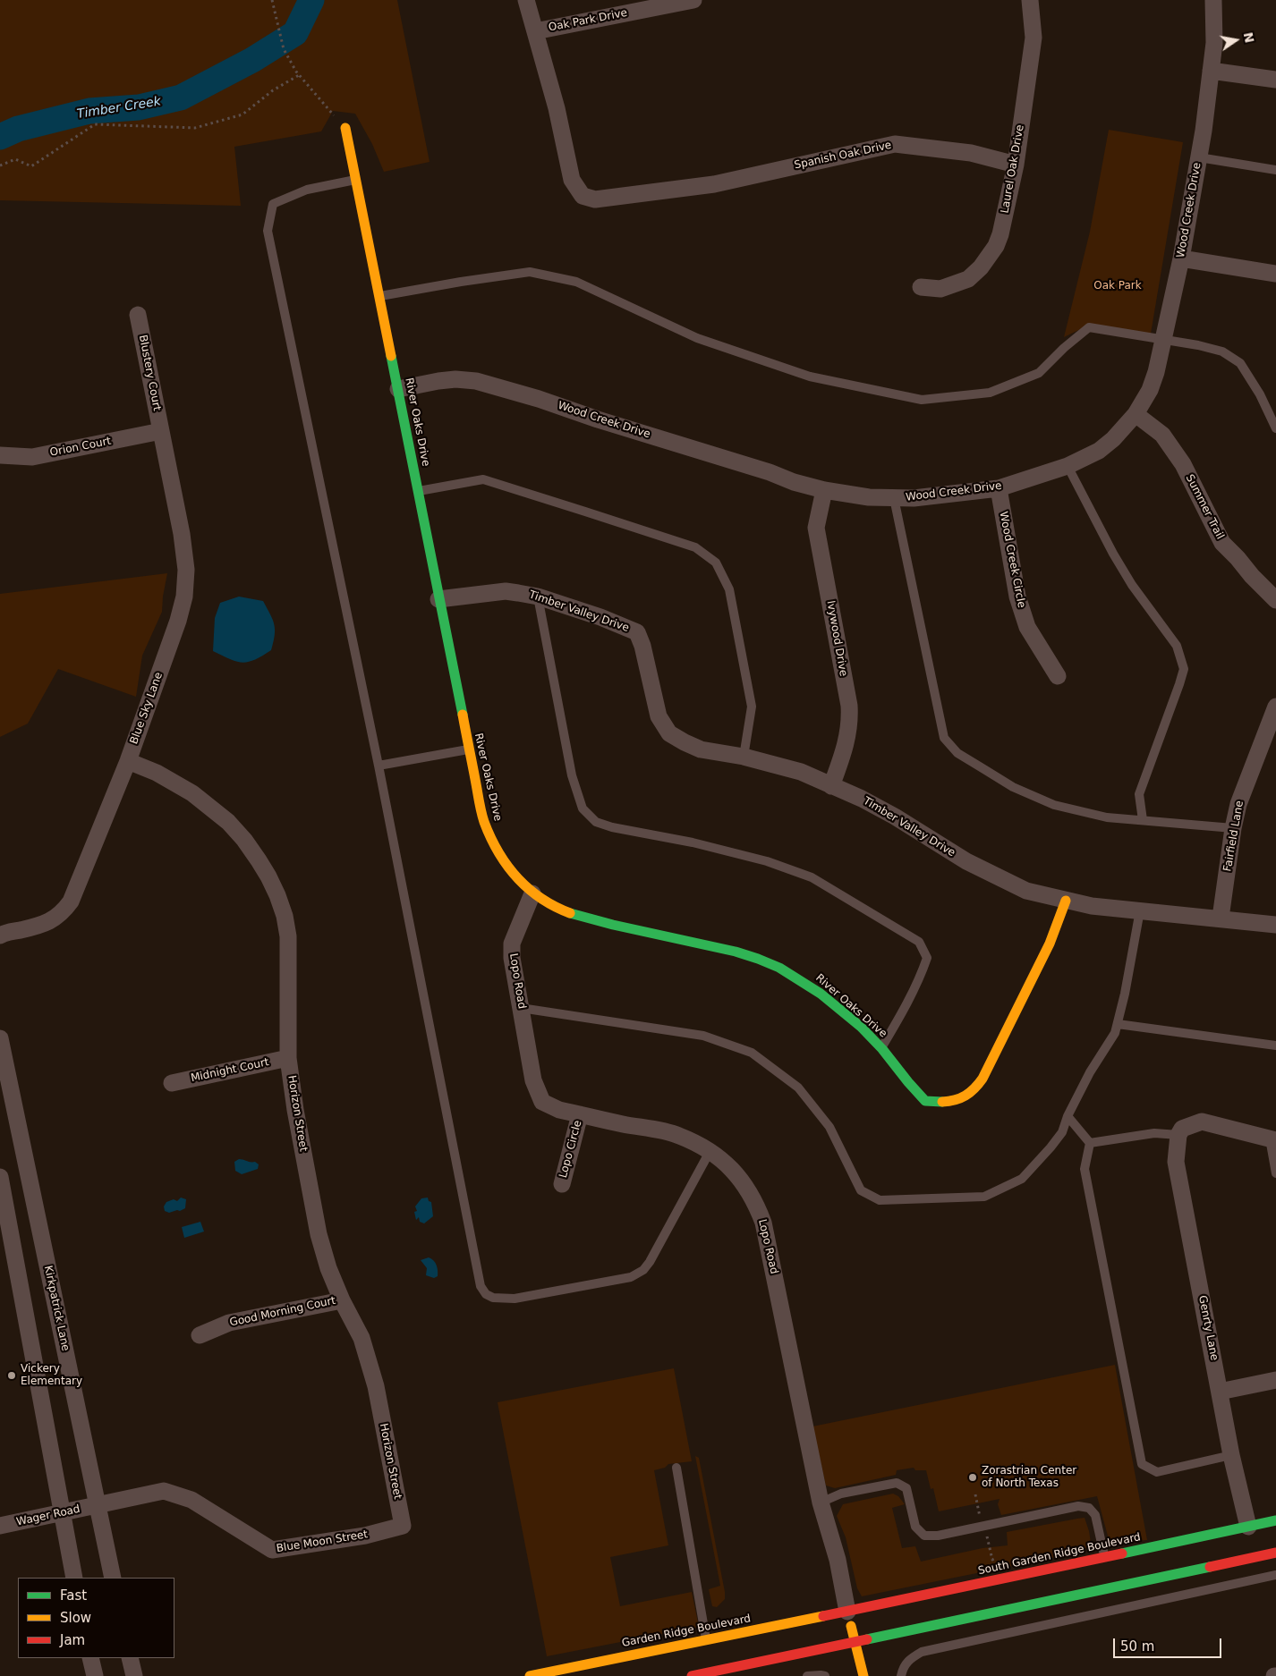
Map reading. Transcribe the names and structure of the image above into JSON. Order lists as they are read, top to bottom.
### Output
{
  "streets": {
    "street": [
      "Oak Park Drive",
      "Spanish Oak Drive",
      "Laurel Oak Drive",
      "Wood Creek Drive",
      "Blustery Court",
      "River Oaks Drive",
      "Orion Court",
      "Summer Trail",
      "Wood Creek Circle",
      "Timber Valley Drive",
      "Ivywood Drive",
      "Blue Sky Lane",
      "Fairfield Lane",
      "Lopo Road",
      "Midnight Court",
      "Horizon Street",
      "Lopo Circle",
      "Kirkpatrick Lane",
      "Good Morning Court",
      "Genrty Lane",
      "Wager Road",
      "Blue Moon Street",
      "South Garden Ridge Boulevard",
      "Garden Ridge Boulevard"
    ]
  },
  "crossings": [
    ["Oak Park Drive", "Spanish Oak Drive"],
    ["Spanish Oak Drive", "Laurel Oak Drive"],
    ["Wood Creek Drive", "River Oaks Drive"],
    ["Wood Creek Drive", "Summer Trail"],
    ["Wood Creek Drive", "Wood Creek Circle"],
    ["Wood Creek Drive", "Ivywood Drive"],
    ["Blustery Court", "Orion Court"],
    ["Blustery Court", "Blue Sky Lane"],
    ["River Oaks Drive", "Timber Valley Drive"],
    ["River Oaks Drive", "Lopo Road"],
    ["Orion Court", "Blue Sky Lane"],
    ["Timber Valley Drive", "Ivywood Drive"],
    ["Timber Valley Drive", "Fairfield Lane"],
    ["Blue Sky Lane", "Horizon Street"],
    ["Lopo Road", "Lopo Circle"],
    ["Lopo Road", "South Garden Ridge Boulevard"],
    ["Lopo Road", "Garden Ridge Boulevard"],
    ["Midnight Court", "Horizon Street"],
    ["Horizon Street", "Good Morning Court"],
    ["Horizon Street", "Blue Moon Street"],
    ["Kirkpatrick Lane", "Wager Road"],
    ["Kirkpatrick Lane", "Blue Moon Street"],
    ["Genrty Lane", "South Garden Ridge Boulevard"],
    ["Wager Road", "Blue Moon Street"],
    ["South Garden Ridge Boulevard", "Garden Ridge Boulevard"]
  ],
  "water": ["Timber Creek"],
  "parks": ["Oak Park"],
  "places": ["Vickery Elementary", "Zorastrian Center of North Texas"],
  "legend": ["Fast", "Slow", "Jam"],
  "scale_bar": "50 m",
  "north": "right"
}
